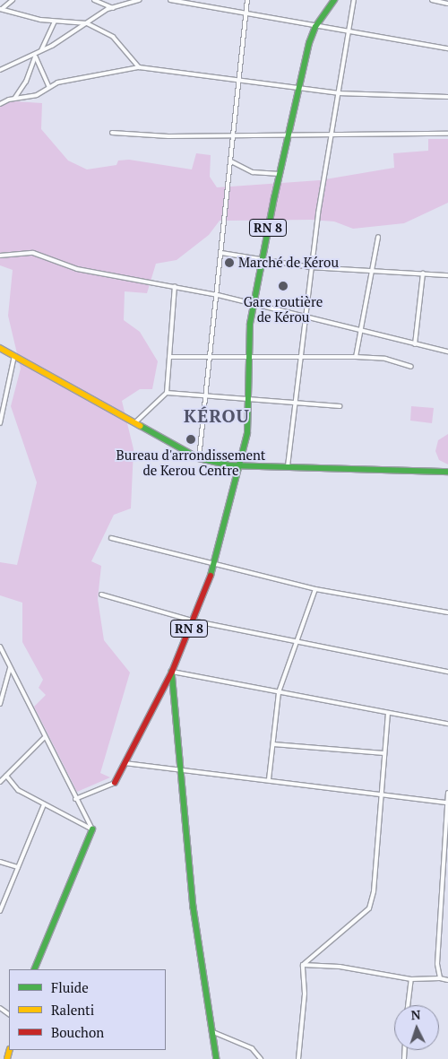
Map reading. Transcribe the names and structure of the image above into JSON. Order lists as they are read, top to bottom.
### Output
{
  "streets": {
    "main road": ["RN 8"]
  },
  "districts": ["KÉROU"],
  "places": ["Marché de Kérou", "Gare routière de Kérou", "Bureau d'arrondissement de Kerou Centre"],
  "legend": ["Fluide", "Ralenti", "Bouchon"],
  "north": "top"
}
